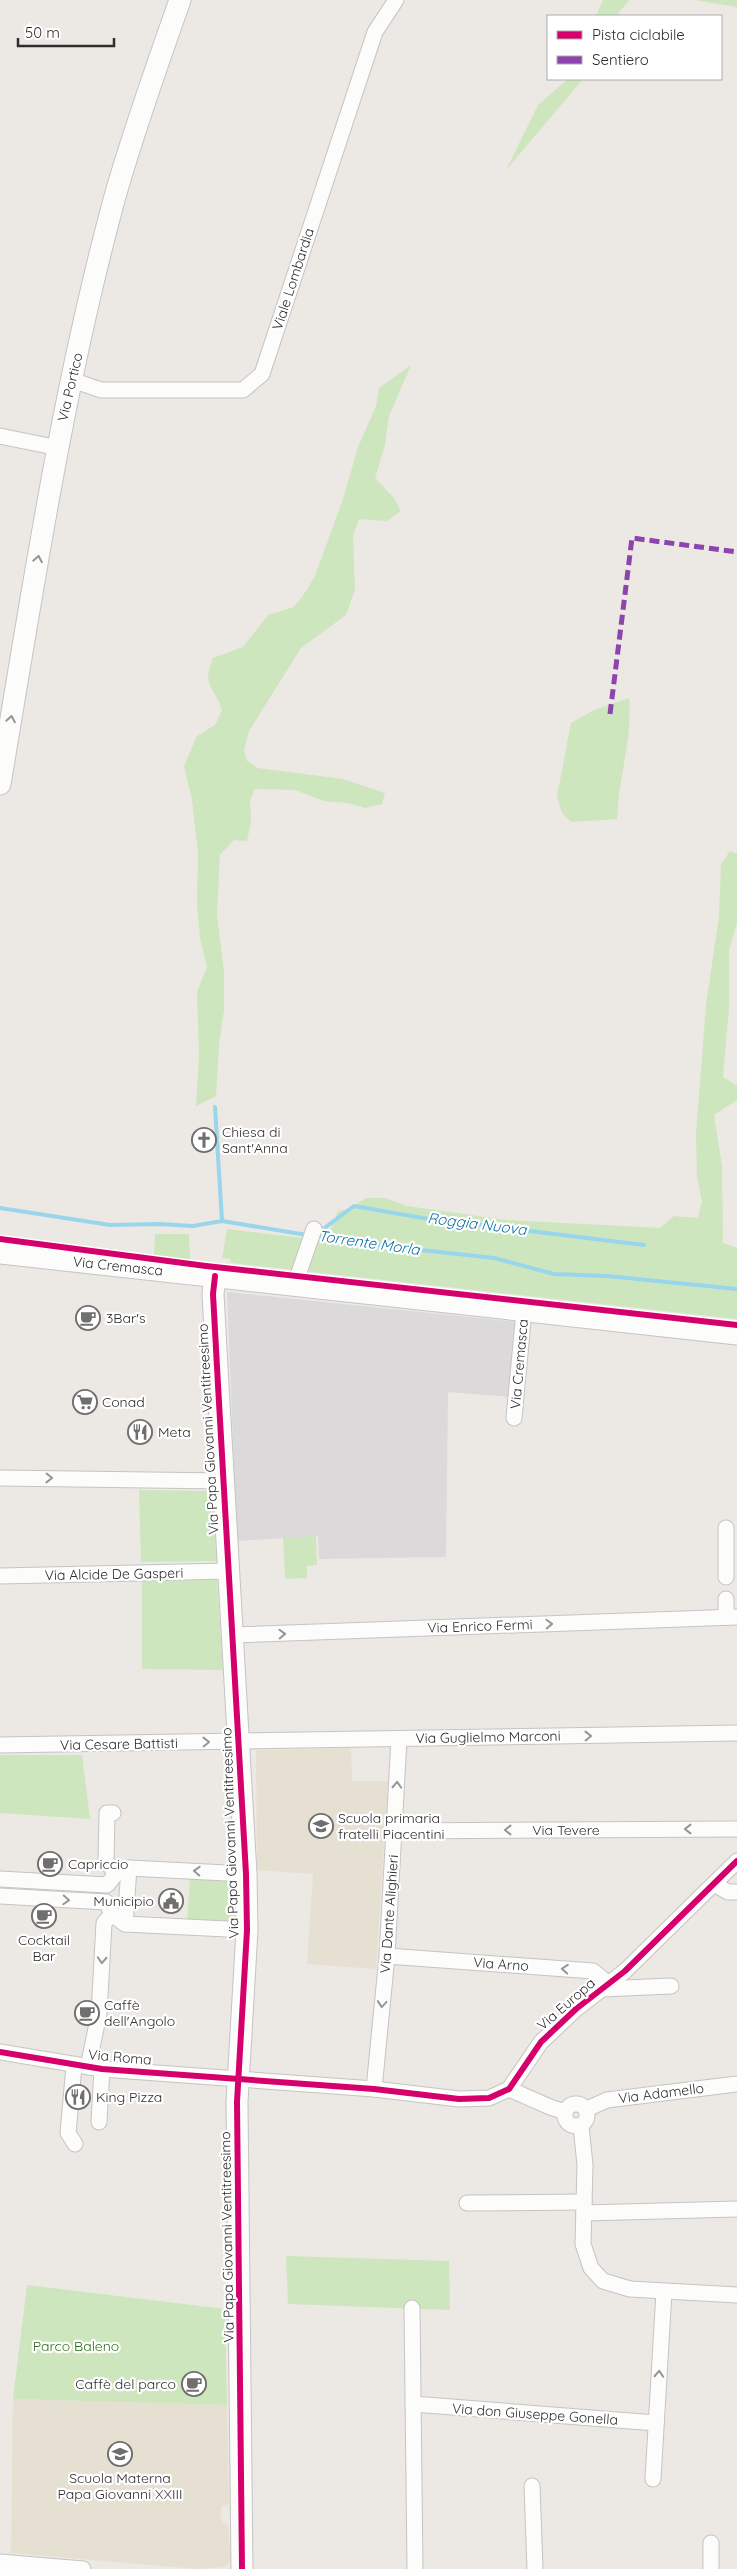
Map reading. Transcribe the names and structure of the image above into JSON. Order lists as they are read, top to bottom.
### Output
{
  "streets": {
    "main road": ["Via Portico", "Via Cremasca", "Via Papa Giovanni Ventitreesimo"],
    "street": [
      "Viale Lombardia",
      "Via Alcide De Gasperi",
      "Via Enrico Fermi",
      "Via Guglielmo Marconi",
      "Via Cesare Battisti",
      "Via Tevere",
      "Via Dante Alighieri",
      "Via Arno",
      "Via Europa",
      "Via Roma",
      "Via Adamello",
      "Via don Giuseppe Gonella"
    ]
  },
  "crossings": [
    ["Viale Lombardia", "Via Portico"],
    ["Via Cremasca", "Via Papa Giovanni Ventitreesimo"],
    ["Via Papa Giovanni Ventitreesimo", "Via Alcide De Gasperi"],
    ["Via Papa Giovanni Ventitreesimo", "Via Enrico Fermi"],
    ["Via Papa Giovanni Ventitreesimo", "Via Guglielmo Marconi"],
    ["Via Papa Giovanni Ventitreesimo", "Via Cesare Battisti"],
    ["Via Papa Giovanni Ventitreesimo", "Via Roma"],
    ["Via Guglielmo Marconi", "Via Cesare Battisti"],
    ["Via Guglielmo Marconi", "Via Dante Alighieri"],
    ["Via Tevere", "Via Dante Alighieri"],
    ["Via Dante Alighieri", "Via Arno"],
    ["Via Arno", "Via Europa"]
  ],
  "one_way": [
    "Via Portico",
    "Via Enrico Fermi",
    "Via Guglielmo Marconi",
    "Via Tevere"
  ],
  "water": ["Roggia Nuova", "Torrente Morla"],
  "parks": ["Parco Baleno"],
  "places": {
    "church": ["Chiesa di Sant'Anna"],
    "cafe": [
      "3Bar's",
      "Capriccio",
      "Cocktail Bar",
      "Caffè dell'Angolo",
      "Caffè del parco"
    ],
    "supermarket": ["Conad"],
    "restaurant": ["Meta", "King Pizza"],
    "school or university": ["Scuola primaria fratelli Piacentini", "Scuola Materna Papa Giovanni XXIII"],
    "public building": ["Municipio"]
  },
  "legend": ["Pista ciclabile", "Sentiero"],
  "scale_bar": "50 m"
}
